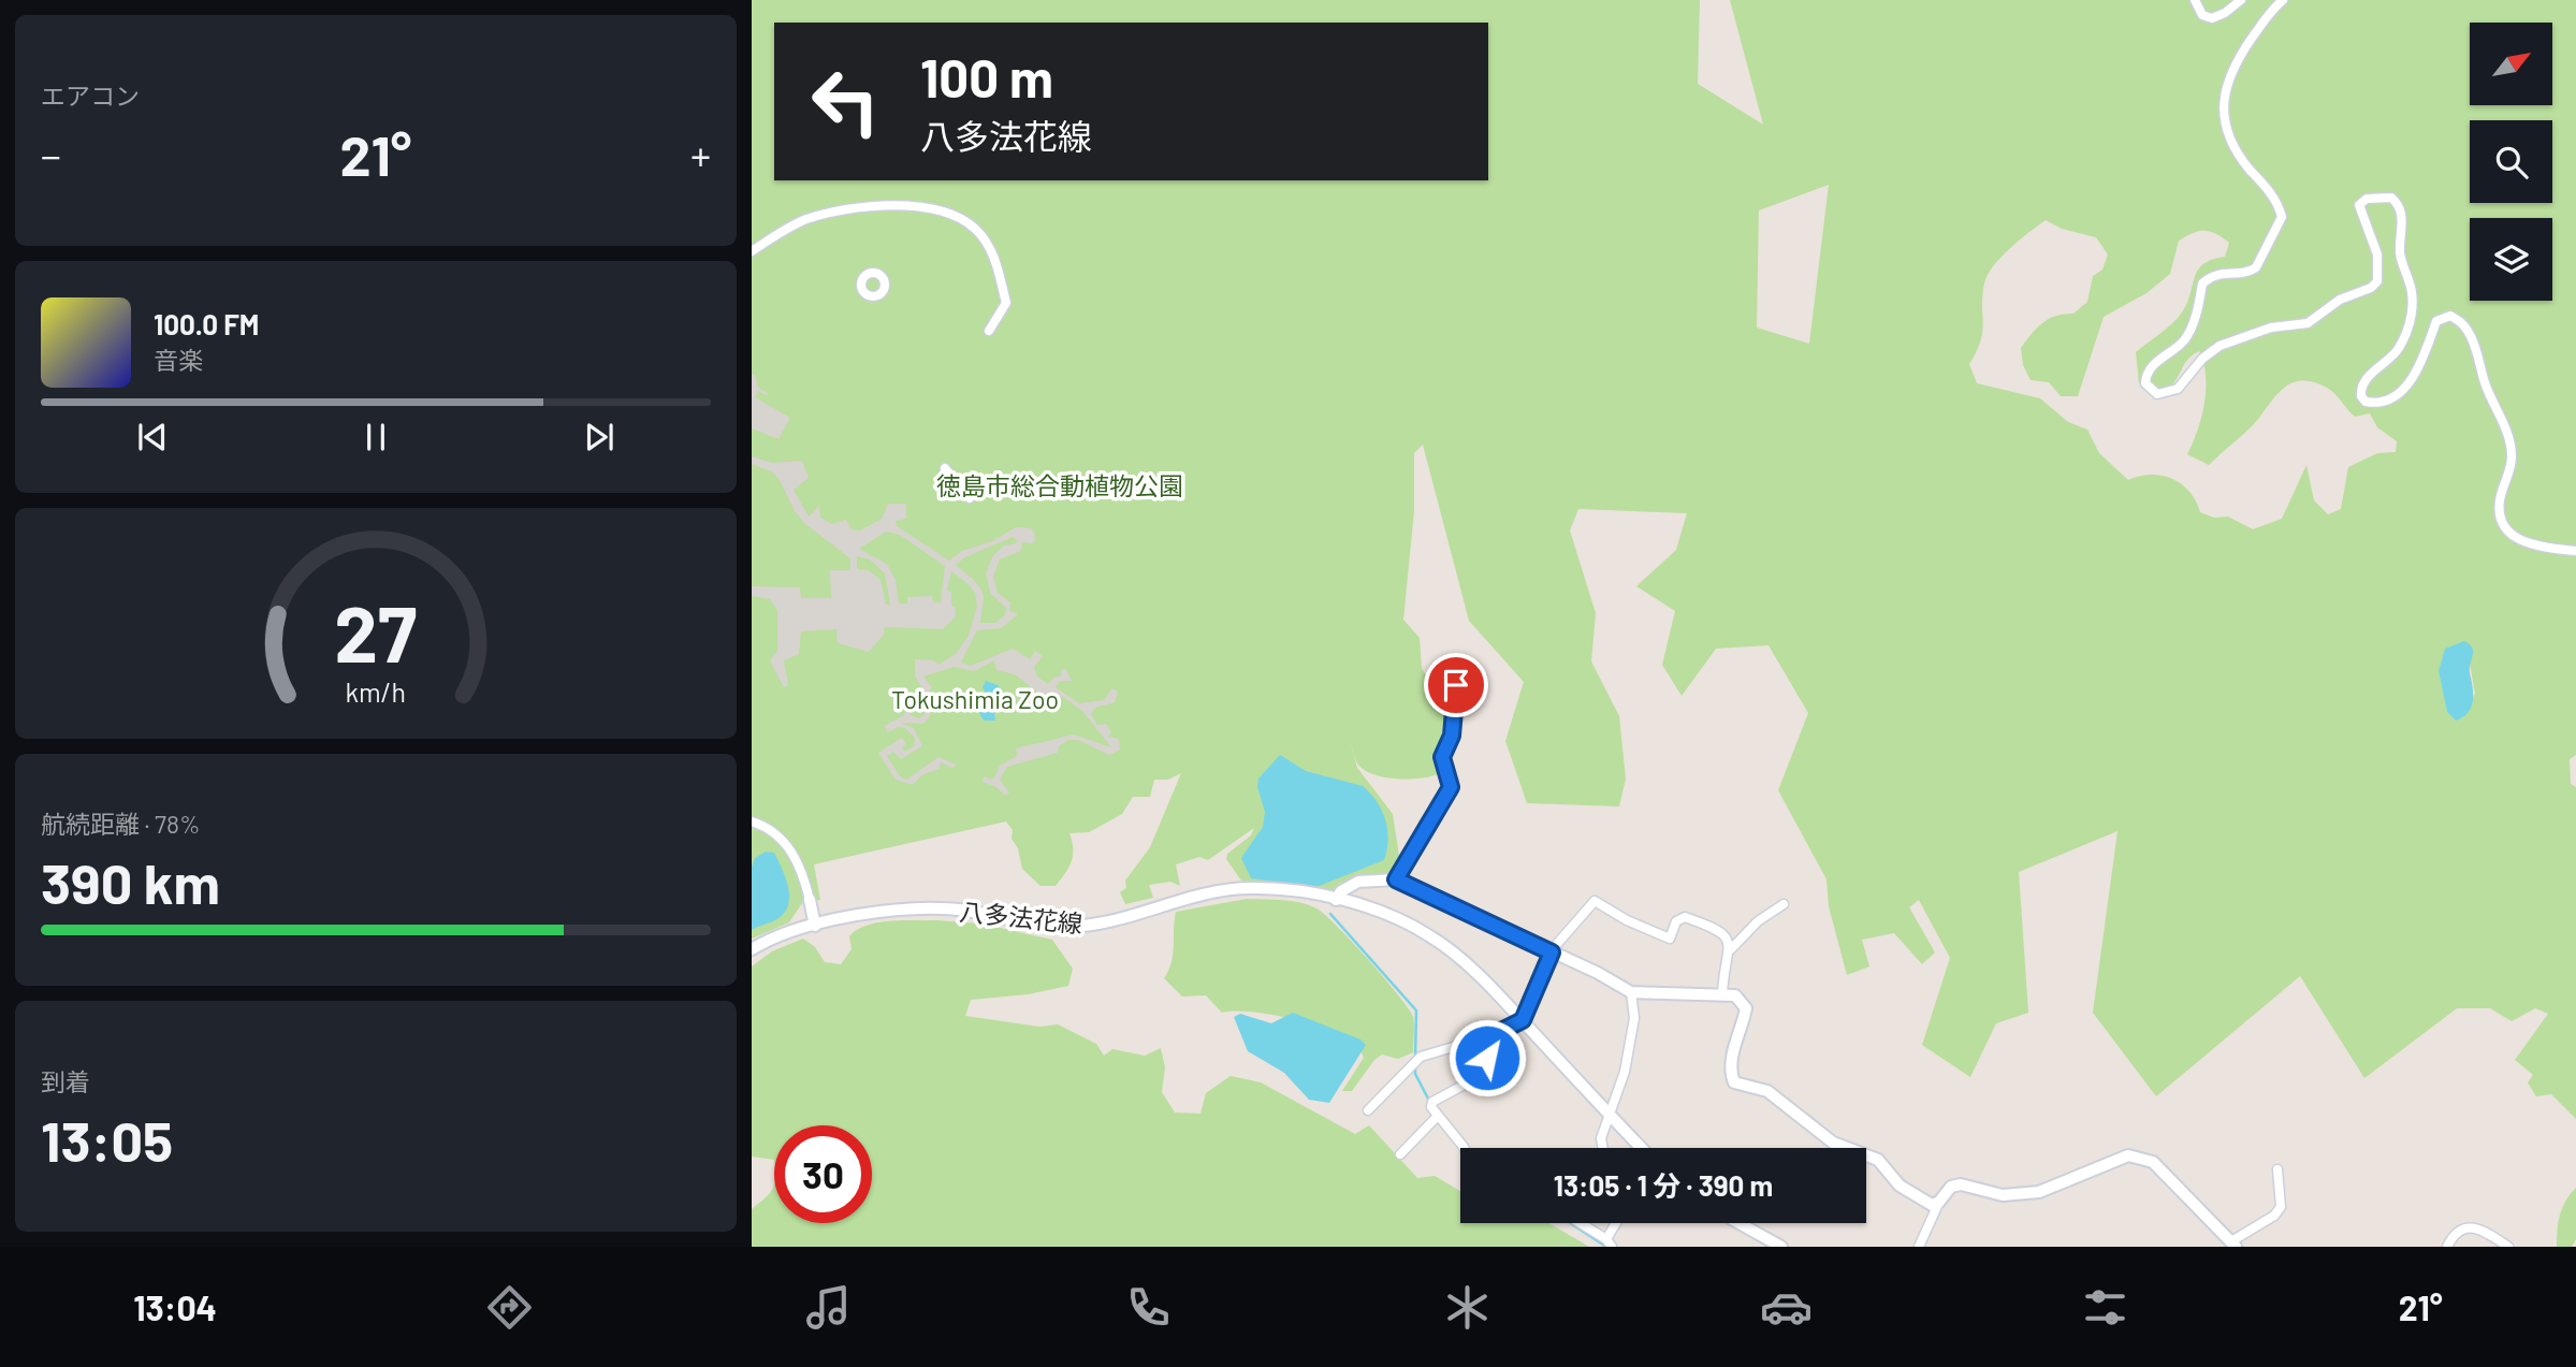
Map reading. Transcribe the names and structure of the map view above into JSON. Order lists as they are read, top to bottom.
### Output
{
  "streets": {
    "main road": ["八多法花線"]
  },
  "parks": ["徳島市総合動植物公園", "Tokushimia Zoo"],
  "north": "top right",
  "page": {
    "tile": [
      "エアコン",
      ["航続距離 · 78%", "390 km"],
      ["到着", "13:05"]
    ],
    "turn": ["100 m", "八多法花線"],
    "heat": ["−", "21°", "+"],
    "song": ["100.0 FM", "音楽"],
    "limit": "30",
    "trip": "13:05 · 1 分 · 390 m",
    "tabs": ["13:04", "21°"],
    "gauge": ["27", "km/h"]
  }
}
